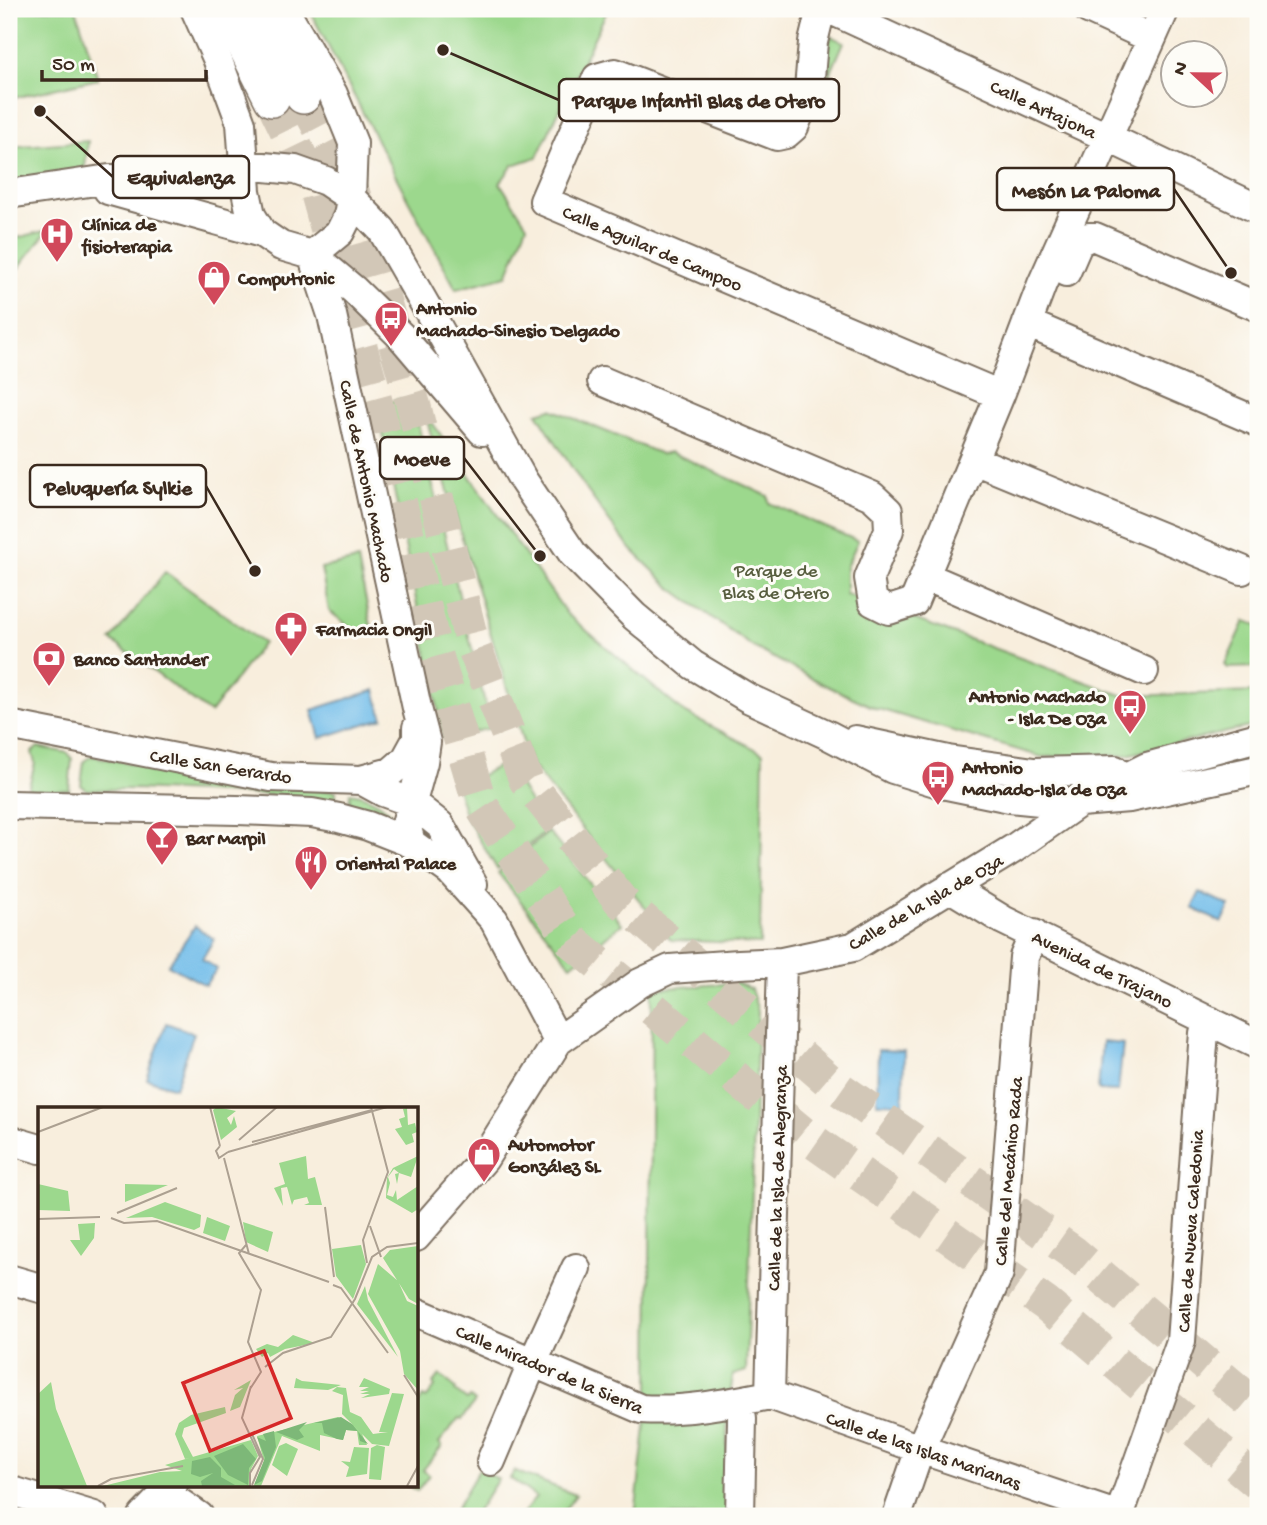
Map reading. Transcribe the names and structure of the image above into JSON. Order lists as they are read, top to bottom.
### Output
{
  "streets": {
    "street": [
      "Calle Artajona",
      "Calle Aguilar de Campoo",
      "Calle de Antonio Machado",
      "Calle San Gerardo",
      "Calle de la Isla de Oza",
      "Avenida de Trajano",
      "Calle del Mecánico Rada",
      "Calle de la Isla de Alegranza",
      "Calle de Nueva Caledonia",
      "Calle Mirador de la Sierra",
      "Calle de las Islas Marianas"
    ]
  },
  "crossings": [
    ["Calle de Antonio Machado", "Calle San Gerardo"],
    ["Calle de la Isla de Oza", "Avenida de Trajano"],
    ["Calle de la Isla de Oza", "Calle de la Isla de Alegranza"],
    ["Avenida de Trajano", "Calle del Mecánico Rada"],
    ["Avenida de Trajano", "Calle de Nueva Caledonia"],
    ["Calle del Mecánico Rada", "Calle de las Islas Marianas"],
    ["Calle de la Isla de Alegranza", "Calle Mirador de la Sierra"],
    ["Calle de la Isla de Alegranza", "Calle de las Islas Marianas"],
    ["Calle de Nueva Caledonia", "Calle de las Islas Marianas"],
    ["Calle Mirador de la Sierra", "Calle de las Islas Marianas"]
  ],
  "parks": ["Parque de Blas de Otero"],
  "places": {
    "other": [
      "Parque Infantil Blas de Otero",
      "Equivalenza",
      "Mesón La Paloma",
      "Moeve",
      "Peluquería Sylkie"
    ],
    "hospital": ["Clínica de fisioterapia"],
    "shop": ["Computronic", "Automotor González SL"],
    "bus stop": ["Antonio Machado-Sinesio Delgado", "Antonio Machado - Isla De Oza", "Antonio Machado-Isla de Oza"],
    "pharmacy": ["Farmacia Ongil"],
    "bank": ["Banco Santander"],
    "bar": ["Bar Marpil"],
    "restaurant": ["Oriental Palace"]
  },
  "scale_bar": "50 m",
  "north": "left"
}
